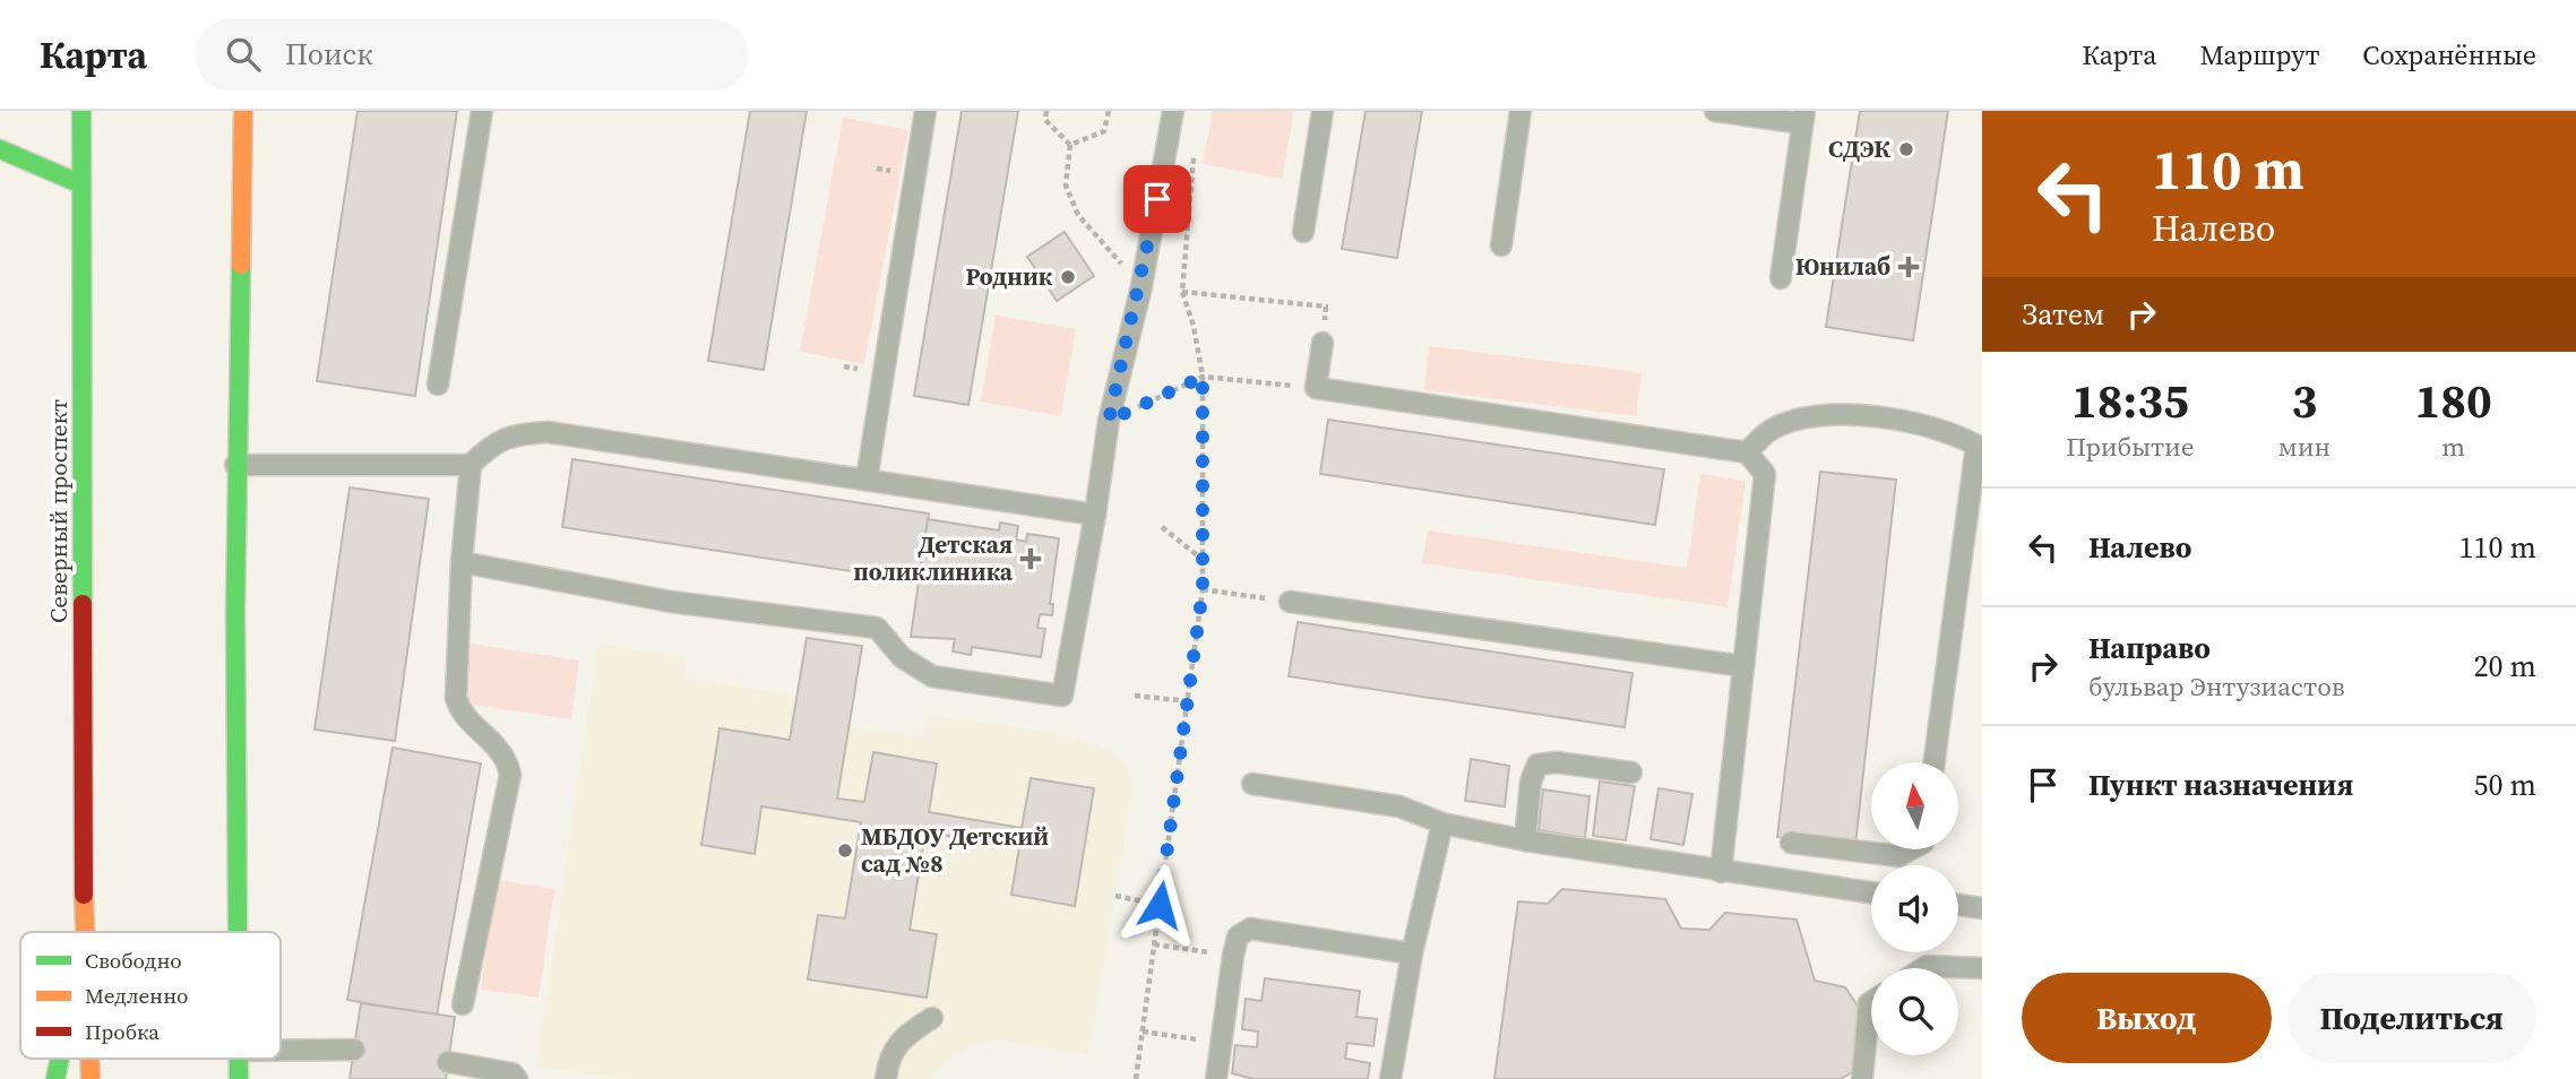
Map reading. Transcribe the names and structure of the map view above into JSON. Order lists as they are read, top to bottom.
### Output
{
  "streets": {
    "main road": ["Северный проспект"]
  },
  "places": {
    "other": ["СДЭК", "Родник", "МБДОУ Детский сад №8"],
    "health": ["Юнилаб", "Детская поликлиника"]
  },
  "legend": ["Свободно", "Медленно", "Пробка"],
  "north": "top",
  "page": {
    "header": "Карта",
    "search": "Поиск",
    "nav": ["Карта", "Маршрут", "Сохранённые"],
    "turn": ["110 m", "Налево"],
    "then": "Затем",
    "eta": [
      "18:35",
      "Прибытие",
      "3",
      "мин",
      "180",
      "m"
    ],
    "list": [
      {
        "name": "Налево",
        "value": "110 m"
      },
      {
        "name": "Направо",
        "note": "бульвар Энтузиастов",
        "value": "20 m"
      },
      {
        "name": "Пункт назначения",
        "value": "50 m"
      }
    ],
    "buttons": ["Выход", "Поделиться"]
  }
}
